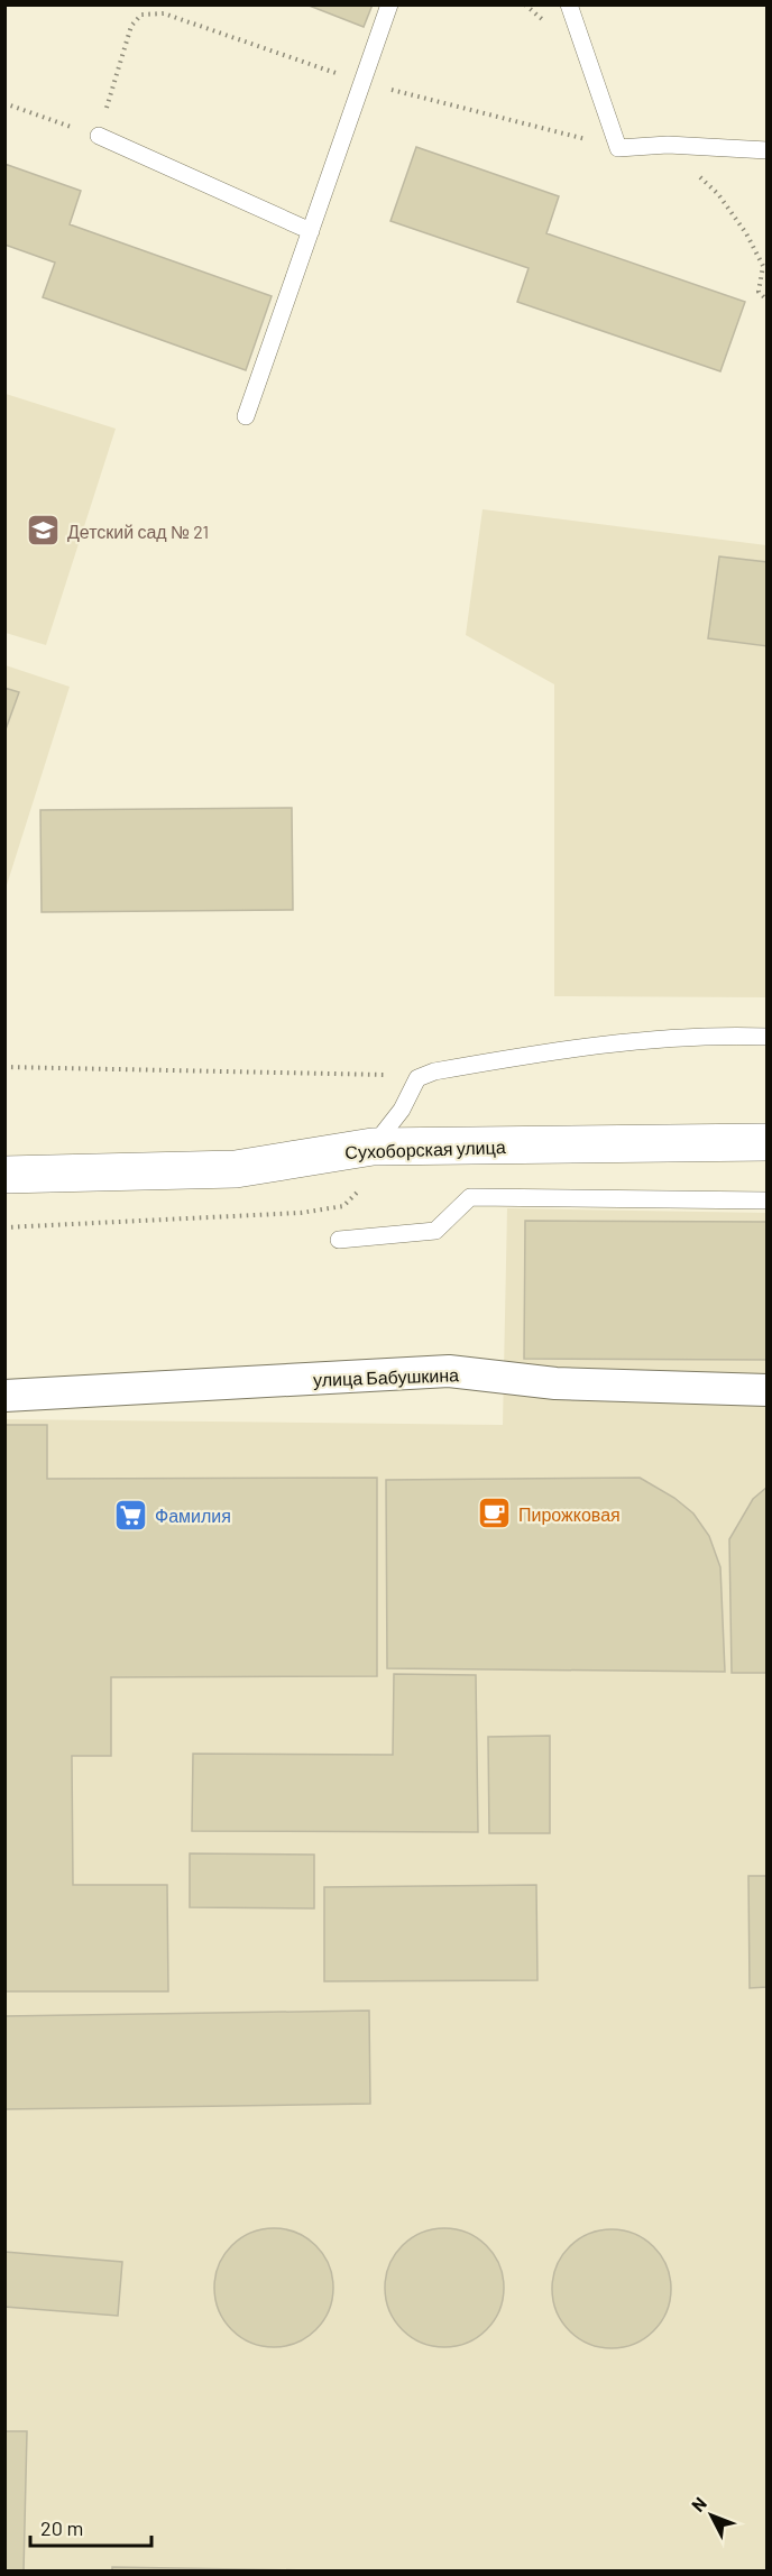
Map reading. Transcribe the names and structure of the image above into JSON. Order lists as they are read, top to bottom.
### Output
{
  "streets": {
    "main road": ["Сухоборская улица"],
    "street": ["улица Бабушкина"]
  },
  "places": {
    "school or university": ["Детский сад № 21"],
    "cafe": ["Пирожковая"],
    "supermarket": ["Фамилия"]
  },
  "scale_bar": "20 m",
  "north": "top left"
}
